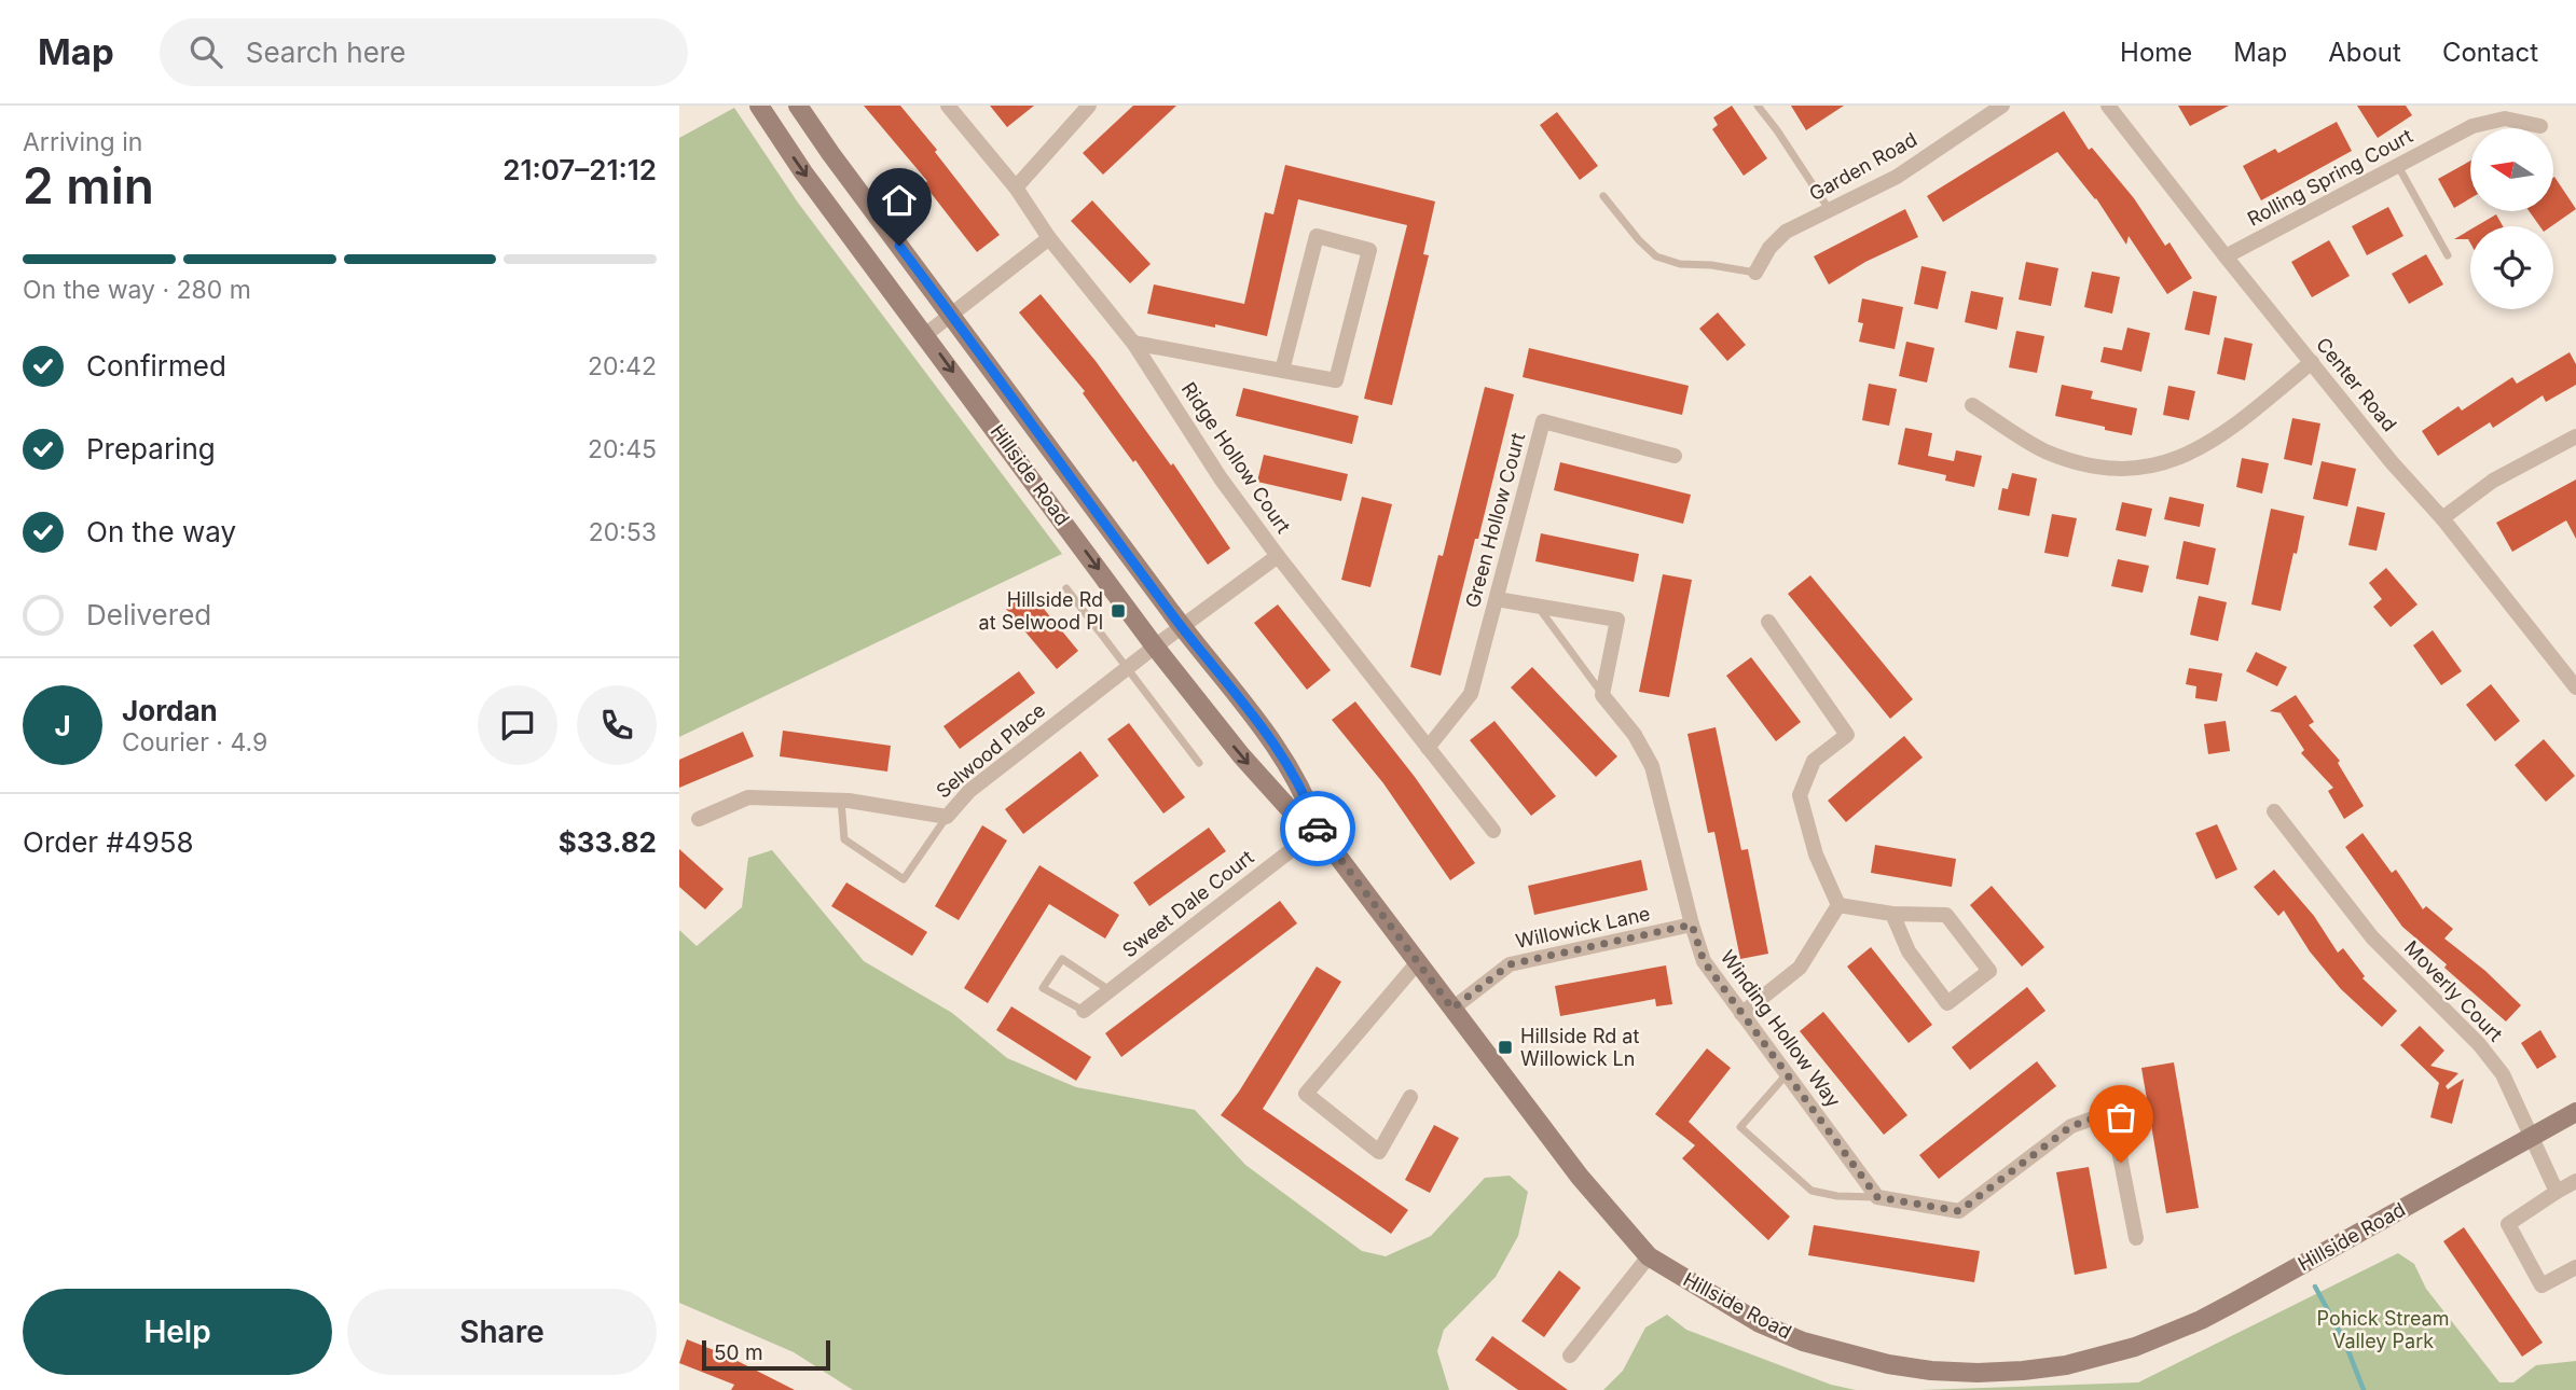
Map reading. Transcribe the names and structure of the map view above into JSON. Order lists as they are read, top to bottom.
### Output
{
  "streets": {
    "street": [
      "Garden Road",
      "Rolling Spring Court",
      "Center Road",
      "Ridge Hollow Court",
      "Hillside Road",
      "Green Hollow Court",
      "Selwood Place",
      "Sweet Dale Court",
      "Willowick Lane",
      "Moverly Court",
      "Winding Hollow Way"
    ]
  },
  "crossings": [
    ["Rolling Spring Court", "Center Road"],
    ["Ridge Hollow Court", "Green Hollow Court"],
    ["Ridge Hollow Court", "Selwood Place"],
    ["Hillside Road", "Selwood Place"],
    ["Hillside Road", "Sweet Dale Court"],
    ["Hillside Road", "Willowick Lane"],
    ["Hillside Road", "Moverly Court"],
    ["Willowick Lane", "Winding Hollow Way"]
  ],
  "parks": ["Pohick Stream Valley Park"],
  "places": {
    "transit": ["Hillside Rd at Selwood Pl", "Hillside Rd at Willowick Ln"]
  },
  "scale_bar": "50 m",
  "north": "left",
  "page": {
    "header": "Map",
    "search": "Search here",
    "nav": [
      "Home",
      "Map",
      "About",
      "Contact"
    ],
    "heading": ["2 min", "Arriving in", "21:07–21:12"],
    "panel": [
      "Jordan",
      "Courier · 4.9",
      "Order #4958",
      "$33.82"
    ],
    "bar": "On the way · 280 m",
    "list": [
      ["Confirmed", "20:42"],
      ["Preparing", "20:45"],
      ["On the way", "20:53"],
      "Delivered"
    ],
    "round": "J",
    "buttons": ["Help", "Share"],
    "scale": "50 m"
  }
}
